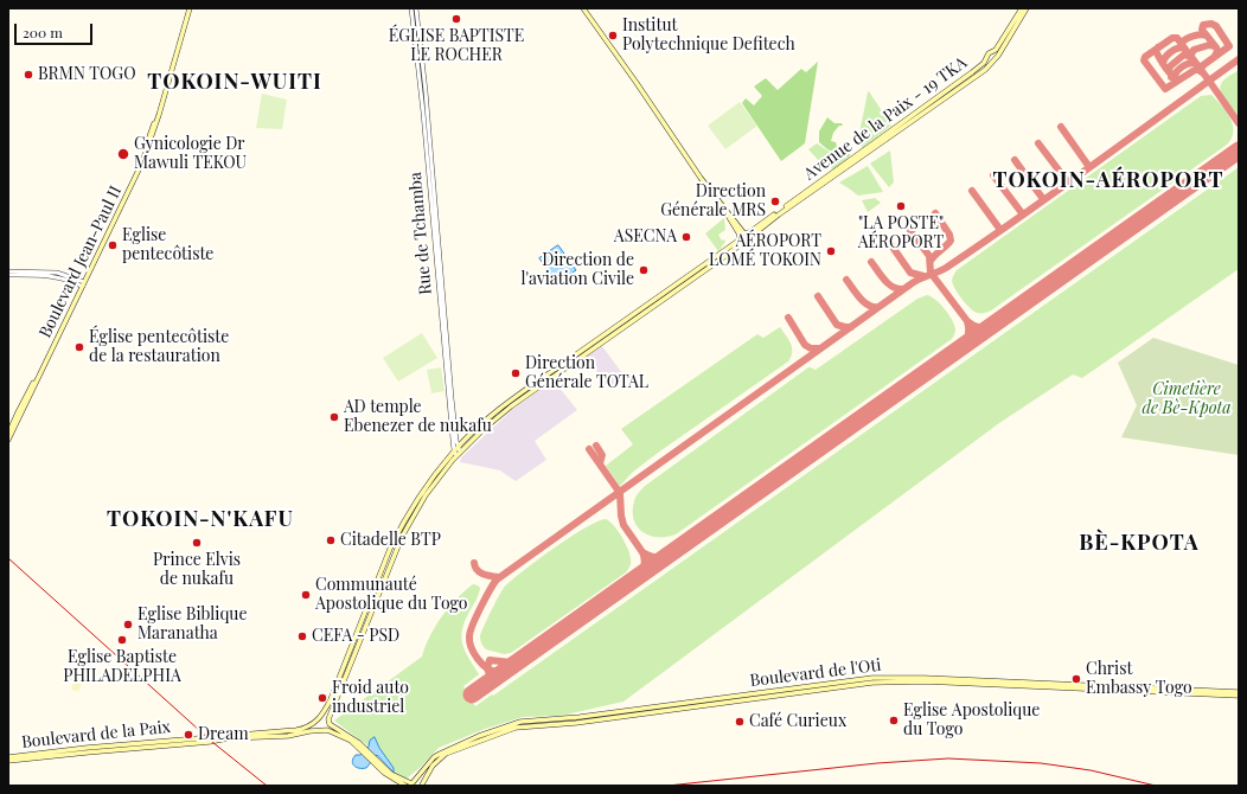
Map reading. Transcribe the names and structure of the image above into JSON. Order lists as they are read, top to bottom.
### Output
{
  "streets": {
    "main road": [
      "Avenue de la Paix - 19 TKA",
      "Boulevard Jean-Paul II",
      "Boulevard de l'Oti",
      "Boulevard de la Paix"
    ],
    "street": ["Rue de Tchamba"]
  },
  "districts": [
    "TOKOIN-WUITI",
    "TOKOIN-AÉROPORT",
    "TOKOIN-N'KAFU",
    "BÈ-KPOTA"
  ],
  "parks": ["Cimetière de Bè-Kpota"],
  "places": [
    "ÉGLISE BAPTISTE LE ROCHER",
    "Institut Polytechnique Defitech",
    "BRMN TOGO",
    "Gynicologie Dr Mawuli TEKOU",
    "Direction Générale MRS",
    "\"LA POSTE\" AÉROPORT",
    "ASECNA",
    "Eglise pentecôtiste",
    "AÉROPORT LOMÉ TOKOIN",
    "Direction de l'aviation Civile",
    "Église pentecôtiste de la restauration",
    "Direction Générale TOTAL",
    "AD temple Ebenezer de nukafu",
    "Citadelle BTP",
    "Prince Elvis de nukafu",
    "Communauté Apostolique du Togo",
    "Eglise Biblique Maranatha",
    "CEFA - PSD",
    "Eglise Baptiste PHILADELPHIA",
    "Christ Embassy Togo",
    "Froid auto industriel",
    "Eglise Apostolique du Togo",
    "Café Curieux",
    "Dream"
  ],
  "scale_bar": "200 m"
}
